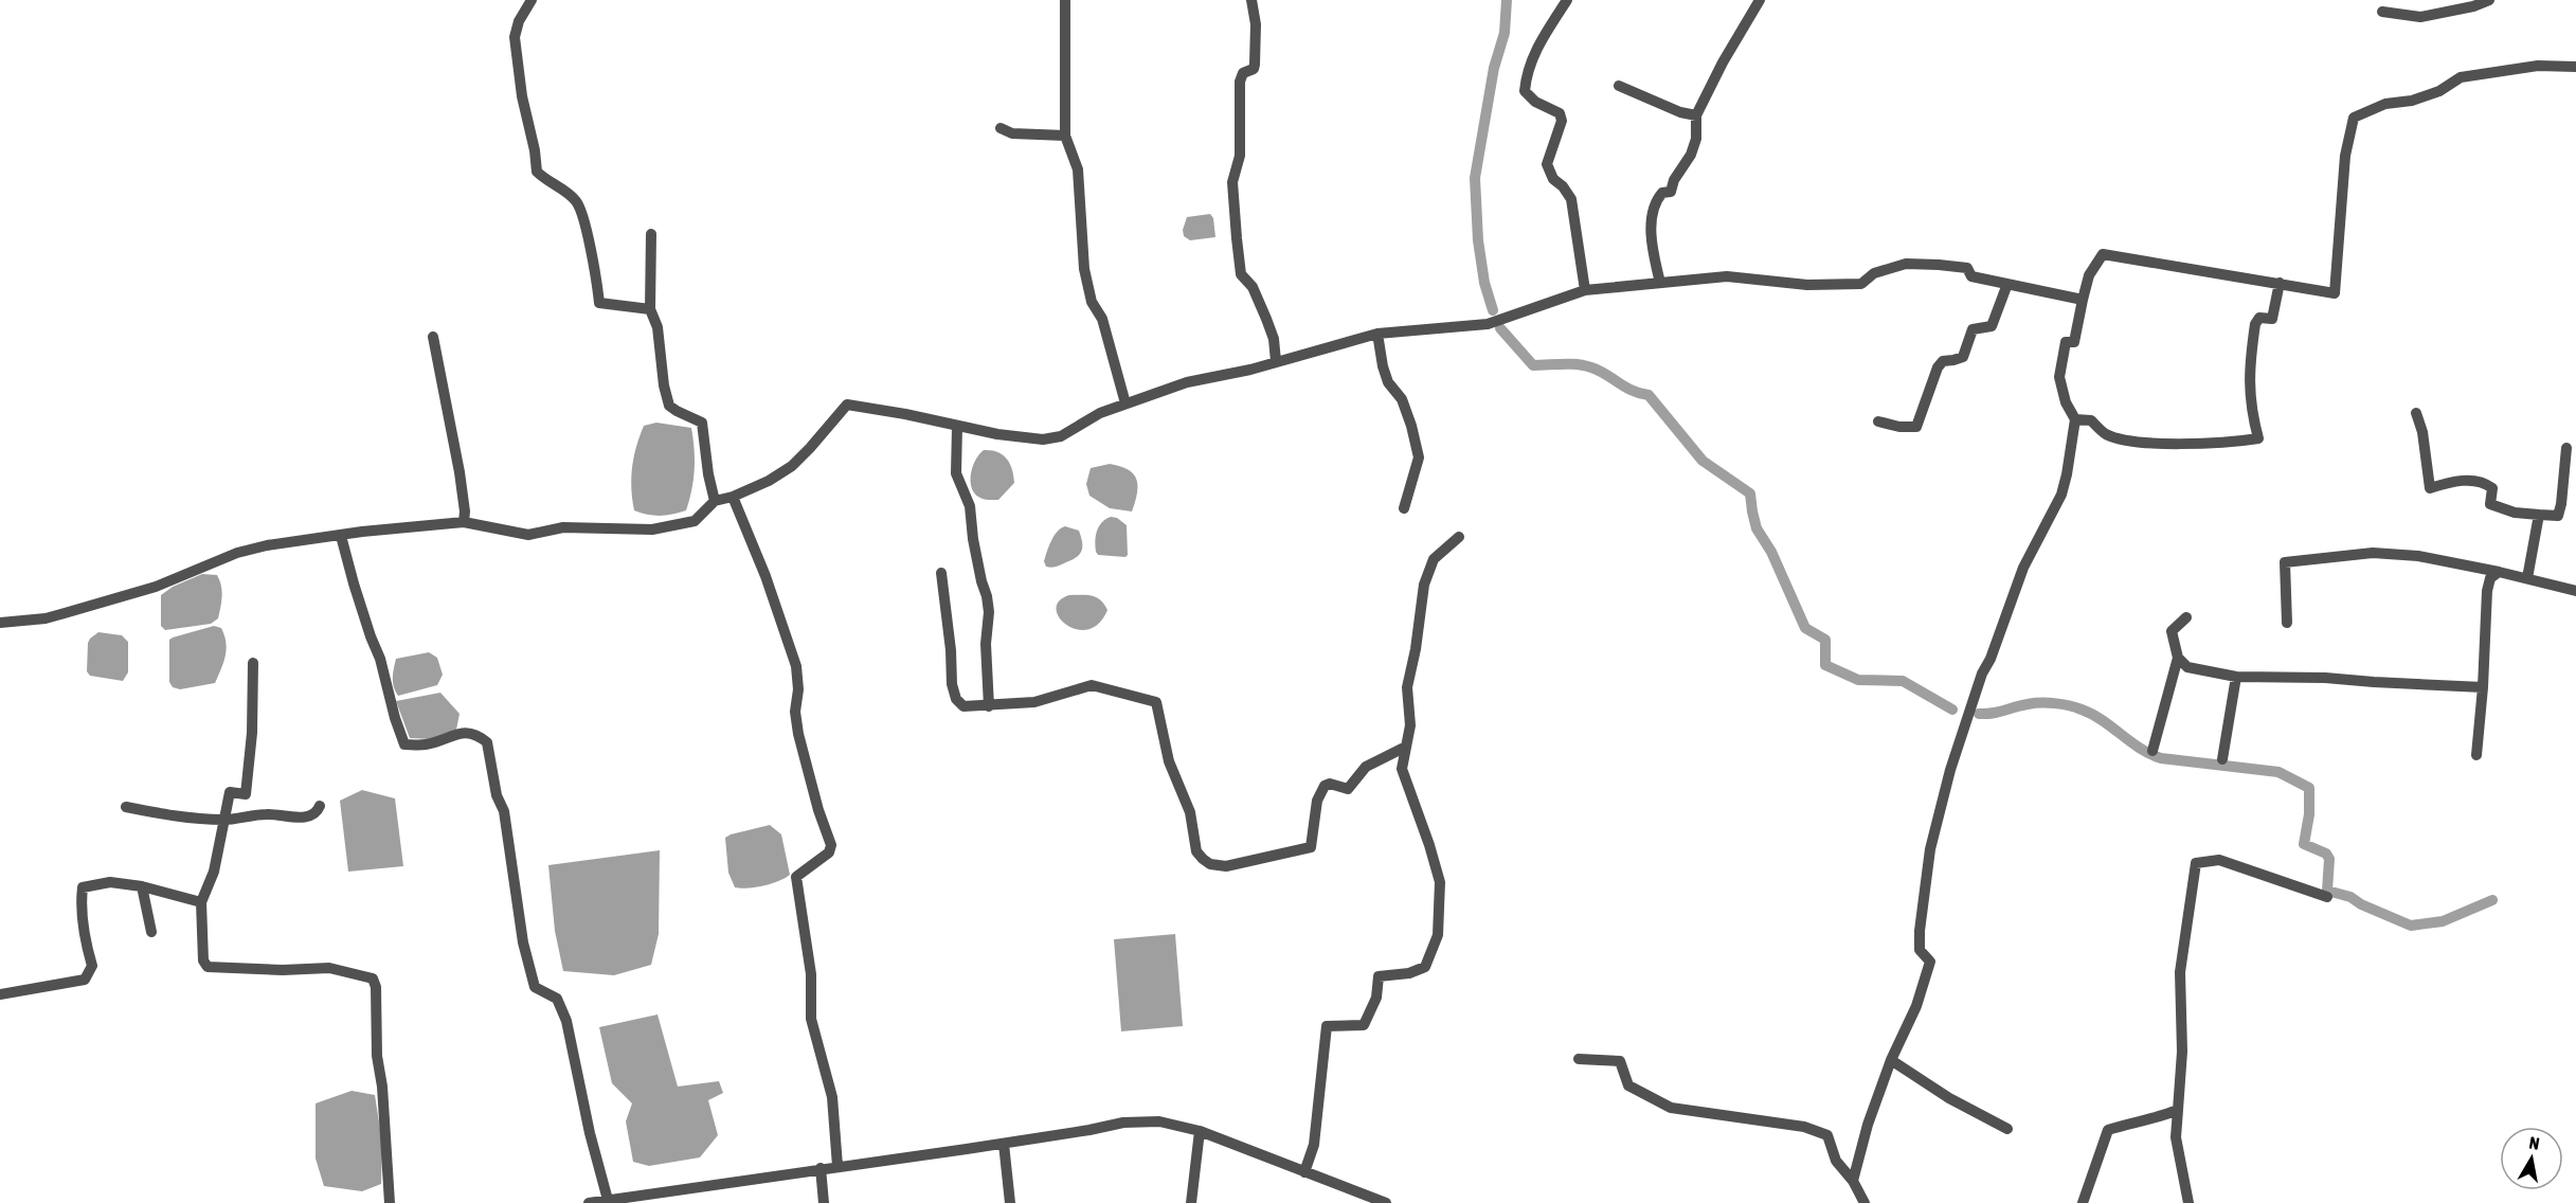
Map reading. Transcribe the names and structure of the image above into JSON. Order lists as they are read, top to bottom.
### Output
{
  "north": "top"
}
